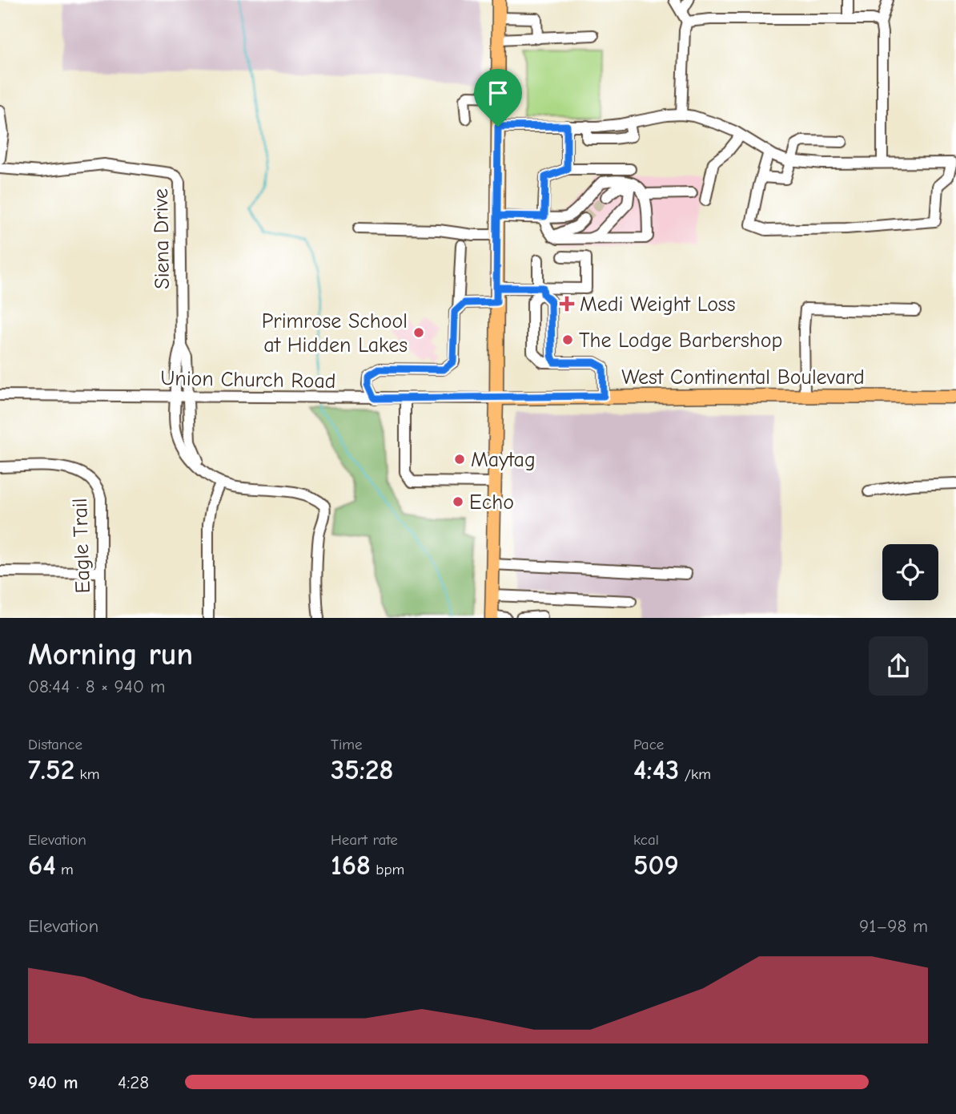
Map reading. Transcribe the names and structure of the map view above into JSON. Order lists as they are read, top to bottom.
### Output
{
  "streets": {
    "main road": ["West Continental Boulevard"],
    "street": ["Siena Drive", "Union Church Road", "Eagle Trail"]
  },
  "crossings": [
    ["Siena Drive", "Union Church Road"],
    ["West Continental Boulevard", "Union Church Road"]
  ],
  "places": {
    "health": ["Medi Weight Loss"],
    "other": [
      "Primrose School at Hidden Lakes",
      "The Lodge Barbershop",
      "Maytag",
      "Echo"
    ]
  },
  "page": {
    "heading": ["Morning run", "08:44 · 8 × 940 m"],
    "stats": [
      ["Distance", "7.52 km"],
      ["Time", "35:28"],
      ["Pace", "4:43 /km"],
      ["Elevation", "64 m"],
      ["Heart rate", "168 bpm"],
      ["kcal", "509"]
    ],
    "chart": ["Elevation", "91–98 m"],
    "list": [
      {
        "name": "940 m",
        "note": "4:28"
      }
    ]
  }
}
